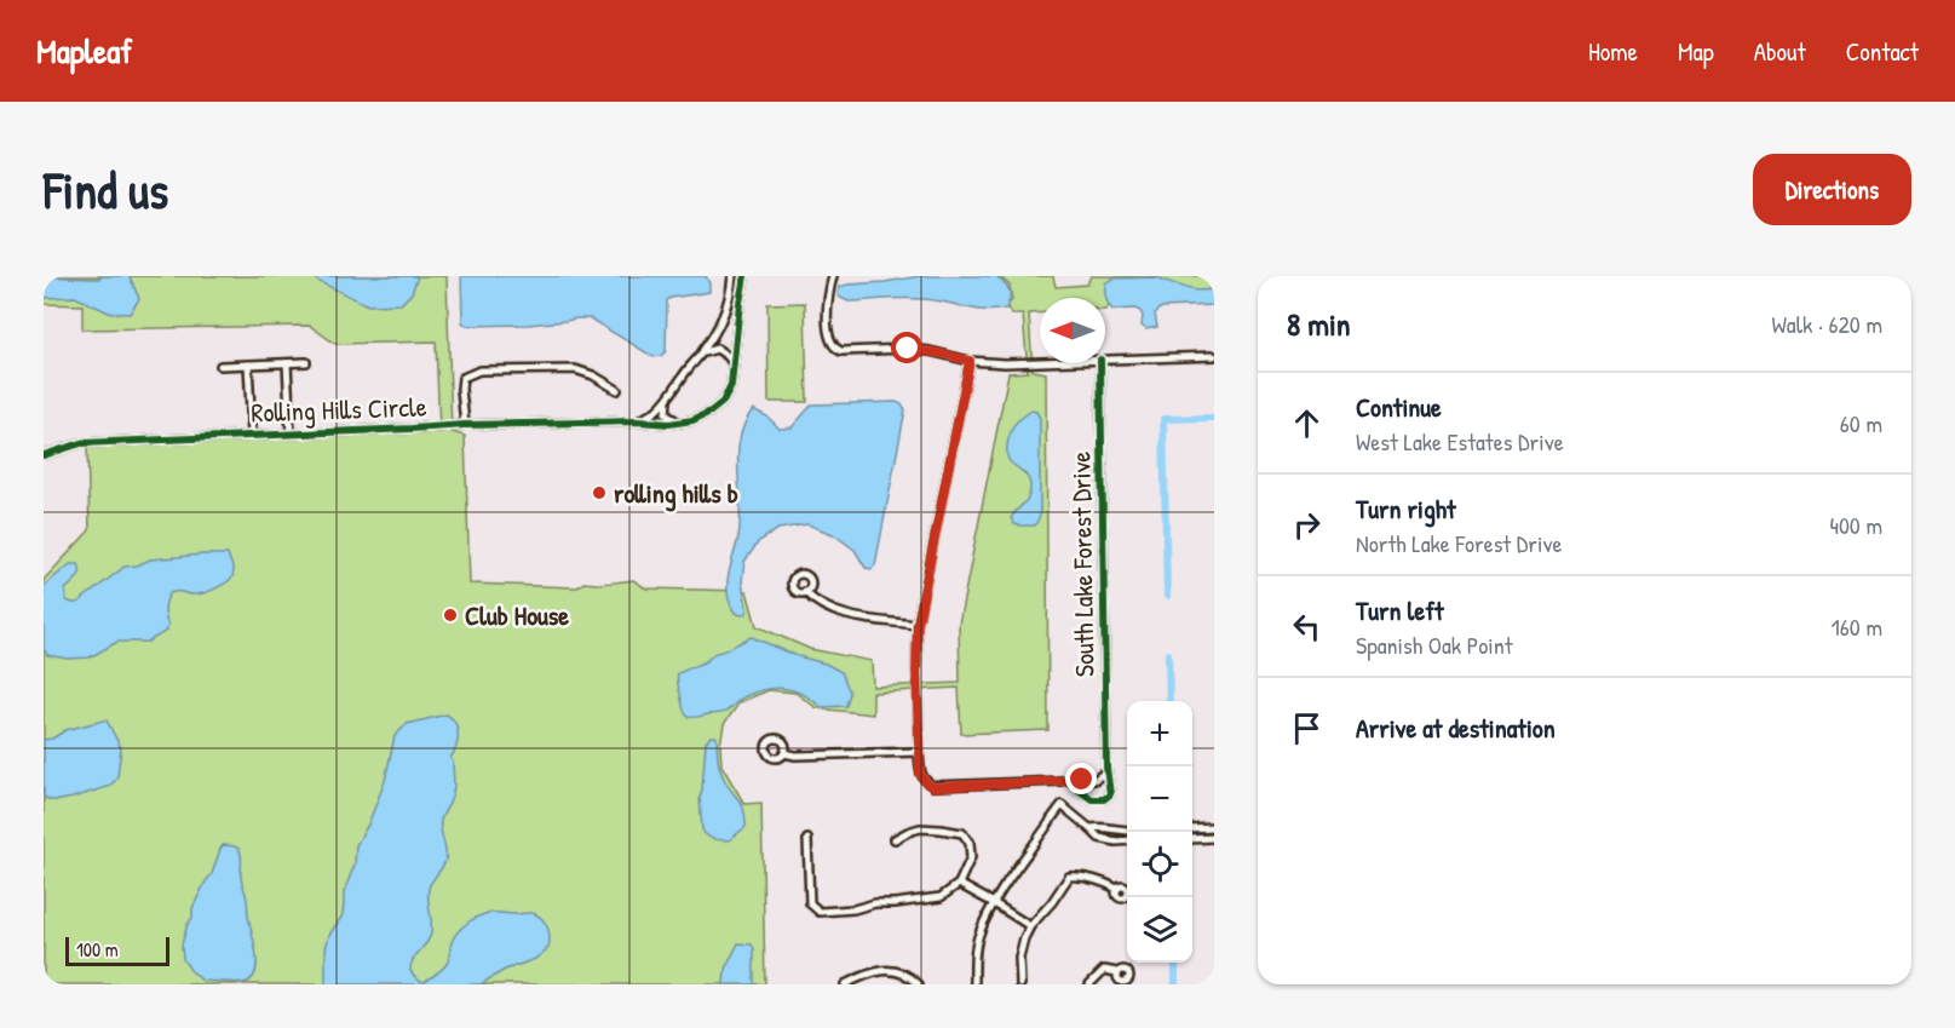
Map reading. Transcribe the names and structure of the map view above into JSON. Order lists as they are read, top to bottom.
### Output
{
  "streets": {
    "street": ["Rolling Hills Circle", "South Lake Forest Drive"]
  },
  "places": ["rolling hills b", "Club House"],
  "scale_bar": "100 m",
  "north": "left",
  "page": {
    "header": "Mapleaf",
    "nav": [
      "Home",
      "Map",
      "About",
      "Contact"
    ],
    "buttons": "Directions",
    "title": "Find us",
    "heading": ["8 min", "Walk · 620 m"],
    "list": [
      ["Continue", "West Lake Estates Drive", "60 m"],
      ["Turn right", "North Lake Forest Drive", "400 m"],
      ["Turn left", "Spanish Oak Point", "160 m"],
      "Arrive at destination"
    ],
    "map_buttons": ["+", "−"],
    "scale": "100 m"
  }
}
